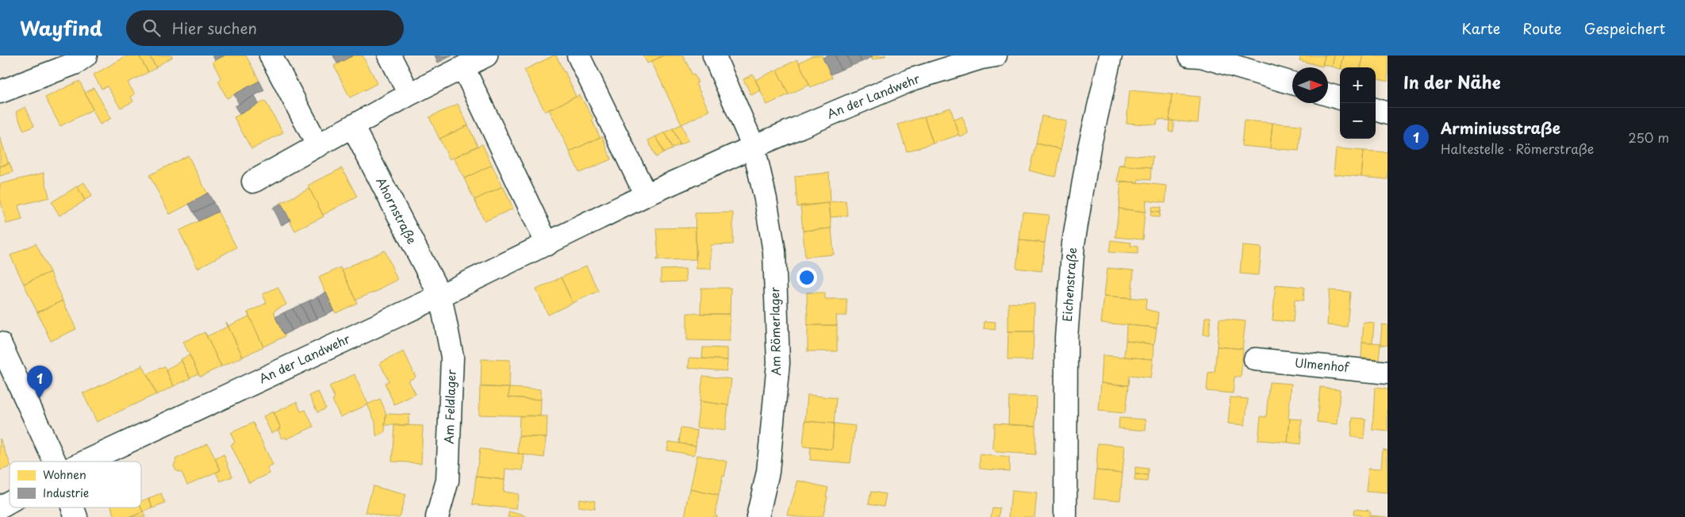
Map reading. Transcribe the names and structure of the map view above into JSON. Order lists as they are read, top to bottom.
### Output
{
  "streets": {
    "street": [
      "An der Landwehr",
      "Ahornstraße",
      "Eichenstraße",
      "Am Römerlager",
      "Ulmenhof",
      "Am Feldlager"
    ]
  },
  "crossings": [
    ["An der Landwehr", "Ahornstraße"],
    ["An der Landwehr", "Am Römerlager"],
    ["An der Landwehr", "Am Feldlager"],
    ["Ahornstraße", "Am Feldlager"]
  ],
  "legend": ["Wohnen", "Industrie"],
  "north": "right",
  "page": {
    "header": "Wayfind",
    "search": "Hier suchen",
    "nav": ["Karte", "Route", "Gespeichert"],
    "heading": "In der Nähe",
    "map_buttons": ["+", "−"],
    "list": [
      {
        "mark": "1",
        "name": "Arminiusstraße",
        "note": "Haltestelle · Römerstraße",
        "value": "250 m"
      }
    ],
    "pins": "1"
  }
}
